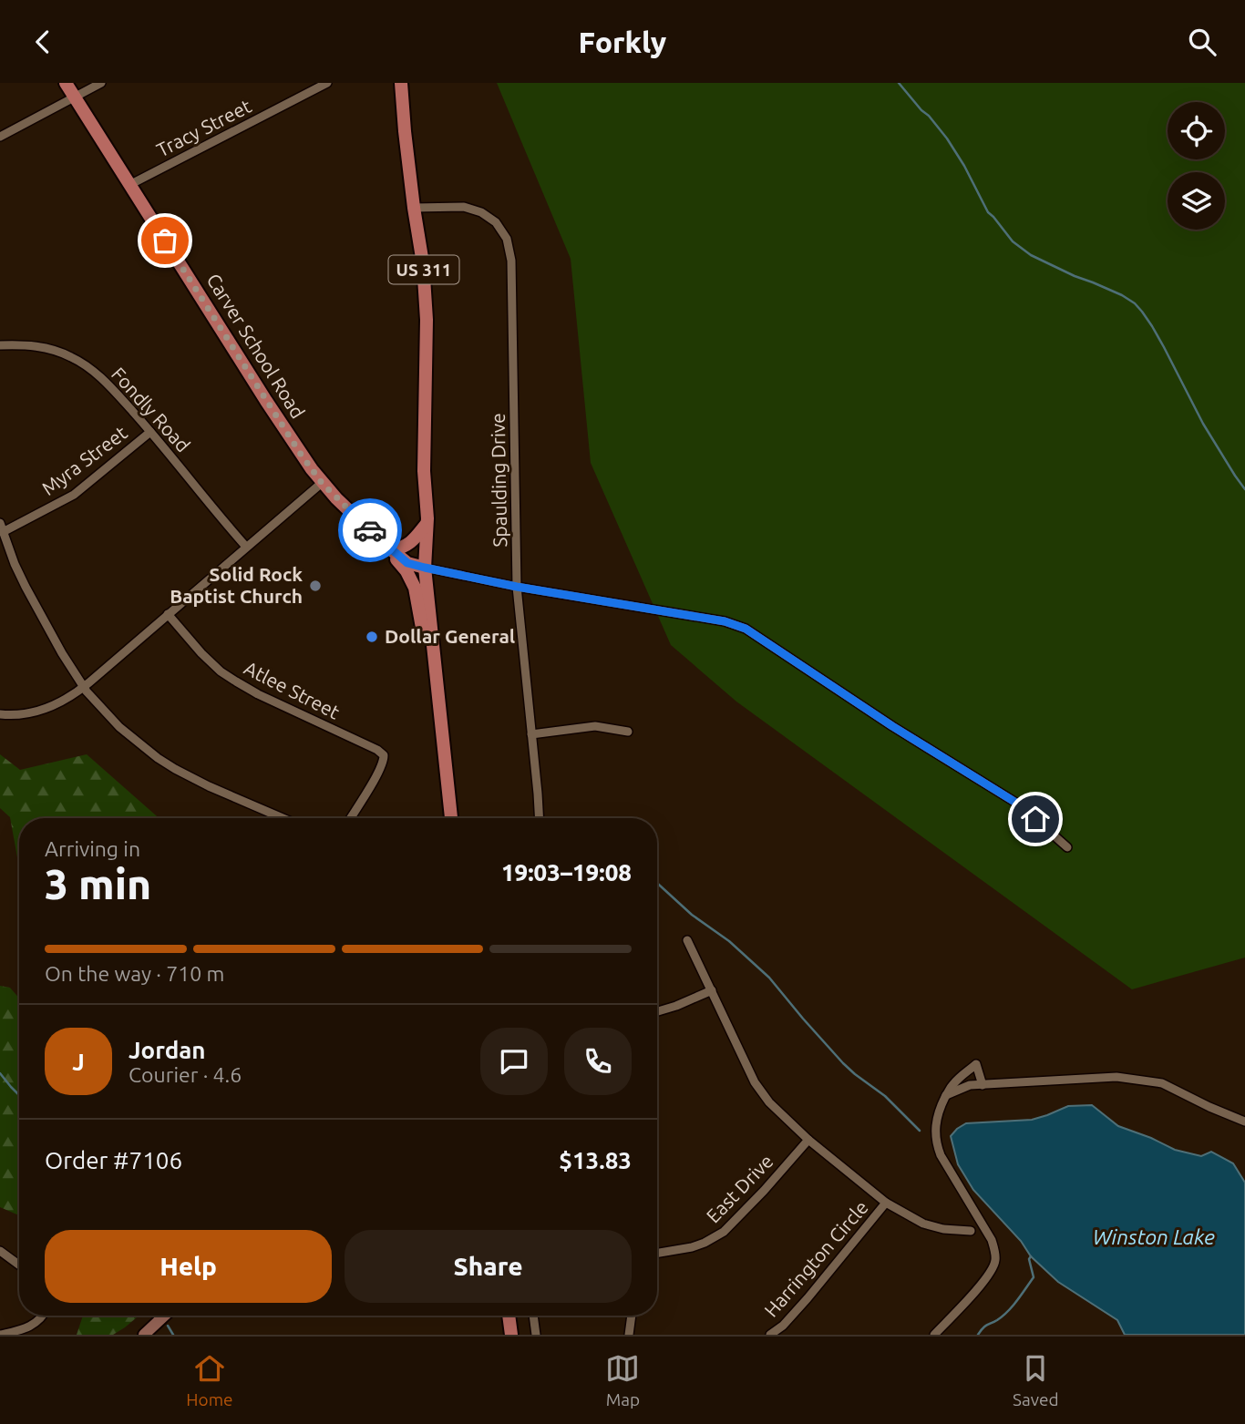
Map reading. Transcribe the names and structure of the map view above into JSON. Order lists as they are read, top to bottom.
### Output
{
  "streets": {
    "main road": ["US 311", "Carver School Road"],
    "street": [
      "Tracy Street",
      "Fondly Road",
      "Myra Street",
      "Spaulding Drive",
      "Atlee Street",
      "East Drive",
      "Harrington Circle"
    ]
  },
  "crossings": [
    ["Tracy Street", "Carver School Road"],
    ["US 311", "Carver School Road"],
    ["US 311", "Spaulding Drive"],
    ["Fondly Road", "Myra Street"]
  ],
  "water": ["Winston Lake"],
  "places": ["Solid Rock Baptist Church", "Dollar General"],
  "page": {
    "header": "Forkly",
    "heading": ["3 min", "Arriving in", "19:03–19:08"],
    "panel": [
      "Jordan",
      "Courier · 4.6",
      "Order #7106",
      "$13.83"
    ],
    "bar": "On the way · 710 m",
    "round": "J",
    "buttons": ["Help", "Share"],
    "tabs": ["Home", "Map", "Saved"]
  }
}
